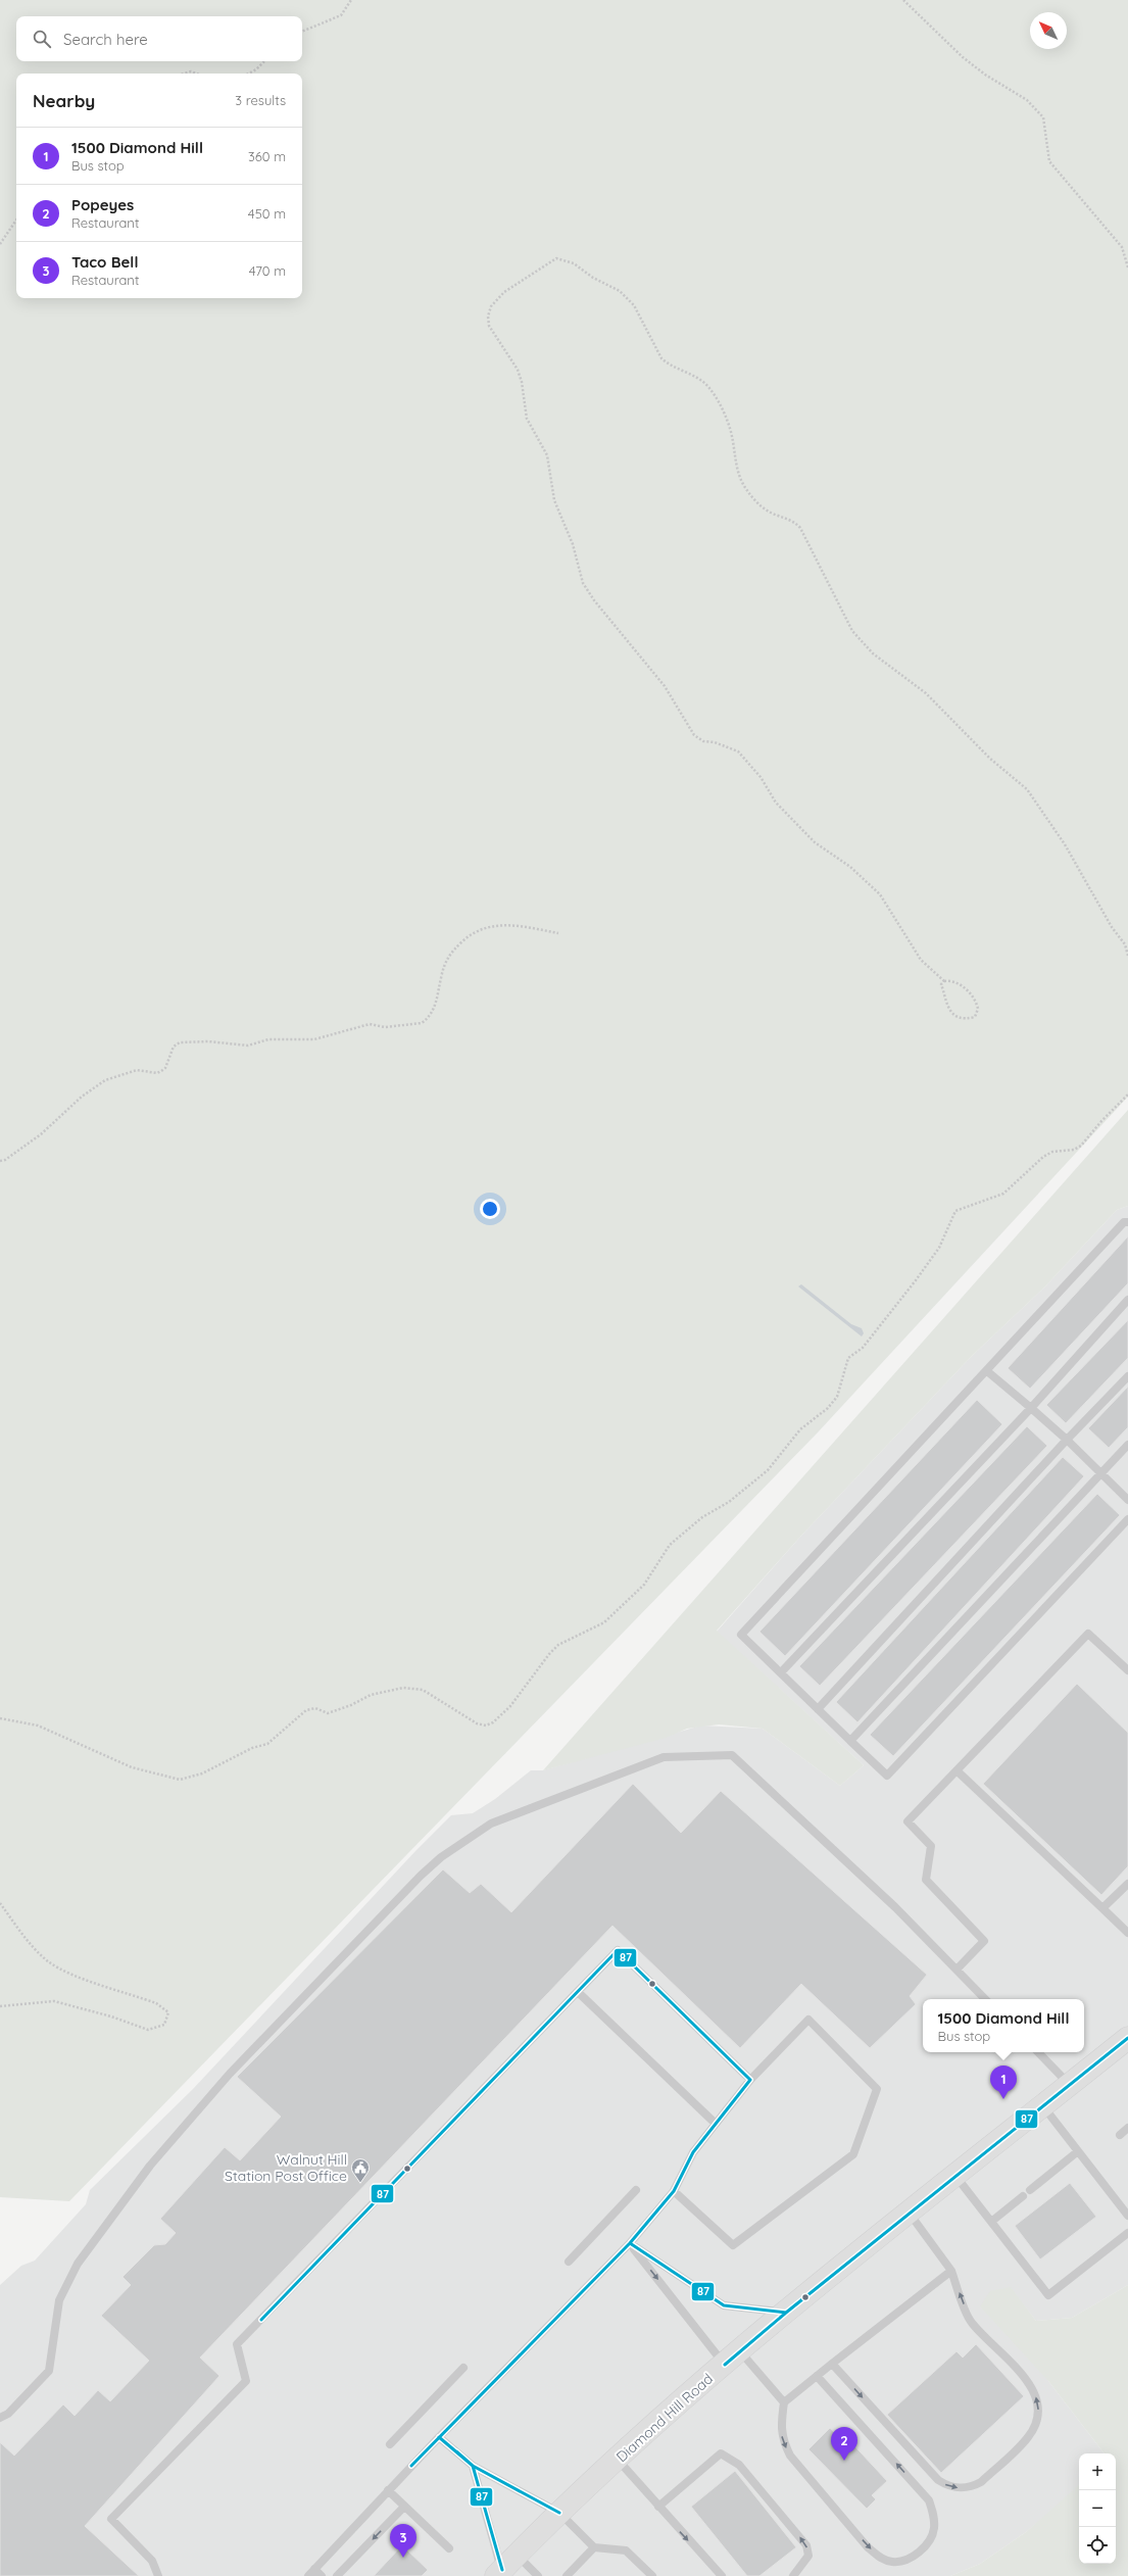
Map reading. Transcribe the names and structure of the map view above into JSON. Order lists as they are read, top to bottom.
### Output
{
  "streets": {
    "main road": ["Diamond Hill Road"]
  },
  "places": {
    "public building": ["Walnut Hill Station Post Office"]
  },
  "lines": ["transit line 87"],
  "north": "top left",
  "page": {
    "search": "Search here",
    "heading": ["Nearby", "3 results"],
    "list": [
      {
        "mark": "1",
        "name": "1500 Diamond Hill",
        "note": "Bus stop",
        "value": "360 m"
      },
      {
        "mark": "2",
        "name": "Popeyes",
        "note": "Restaurant",
        "value": "450 m"
      },
      {
        "mark": "3",
        "name": "Taco Bell",
        "note": "Restaurant",
        "value": "470 m"
      }
    ],
    "popup": ["1500 Diamond Hill", "Bus stop"],
    "pins": ["1", "2", "3"],
    "map_buttons": ["+", "−"]
  }
}
